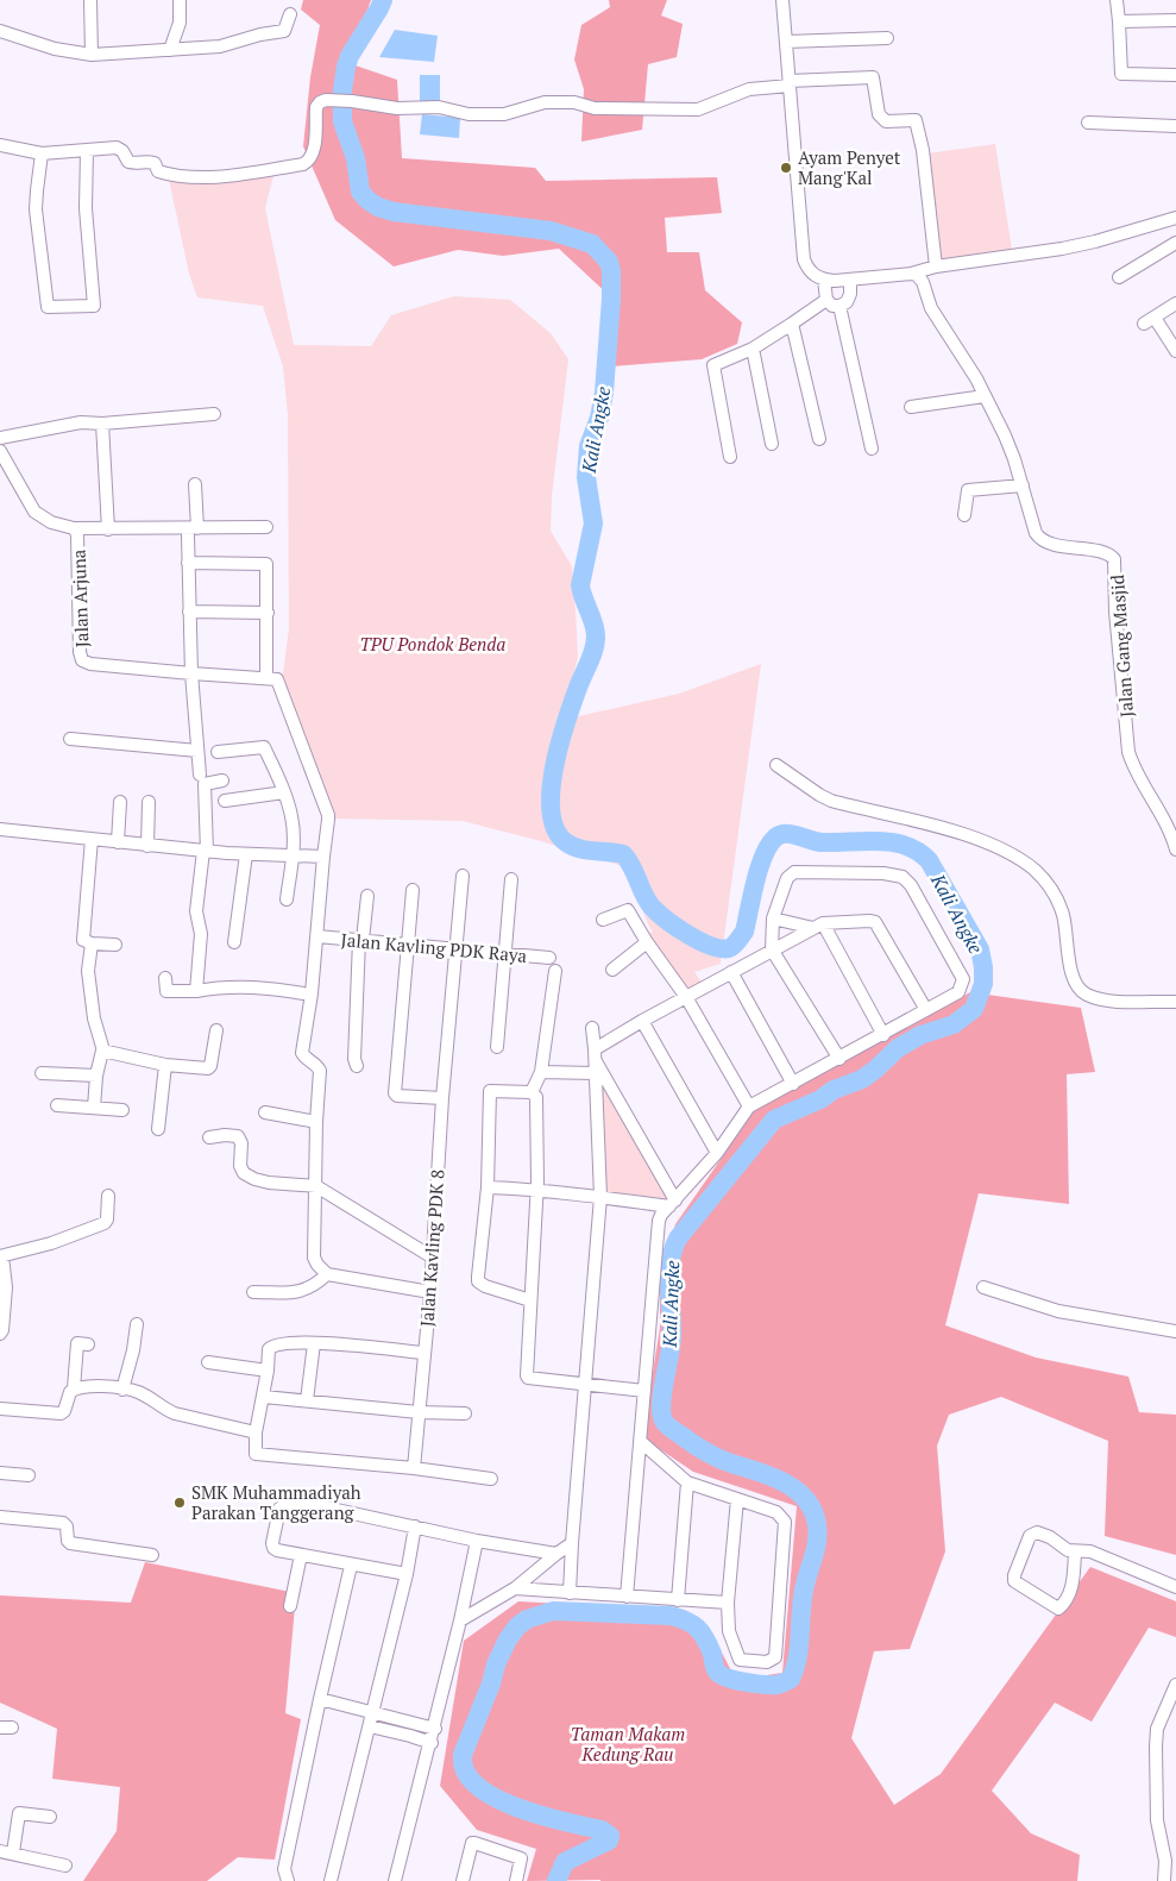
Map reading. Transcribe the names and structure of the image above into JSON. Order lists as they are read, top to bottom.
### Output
{
  "streets": {
    "street": [
      "Jalan Arjuna",
      "Jalan Gang Masjid",
      "Jalan Kavling PDK Raya",
      "Jalan Kavling PDK 8"
    ]
  },
  "crossings": [
    ["Jalan Kavling PDK Raya", "Jalan Kavling PDK 8"]
  ],
  "water": ["Kali Angke"],
  "parks": ["TPU Pondok Benda", "Taman Makam Kedung Rau"],
  "places": ["Ayam Penyet Mang'Kal", "SMK Muhammadiyah Parakan Tanggerang"]
}
